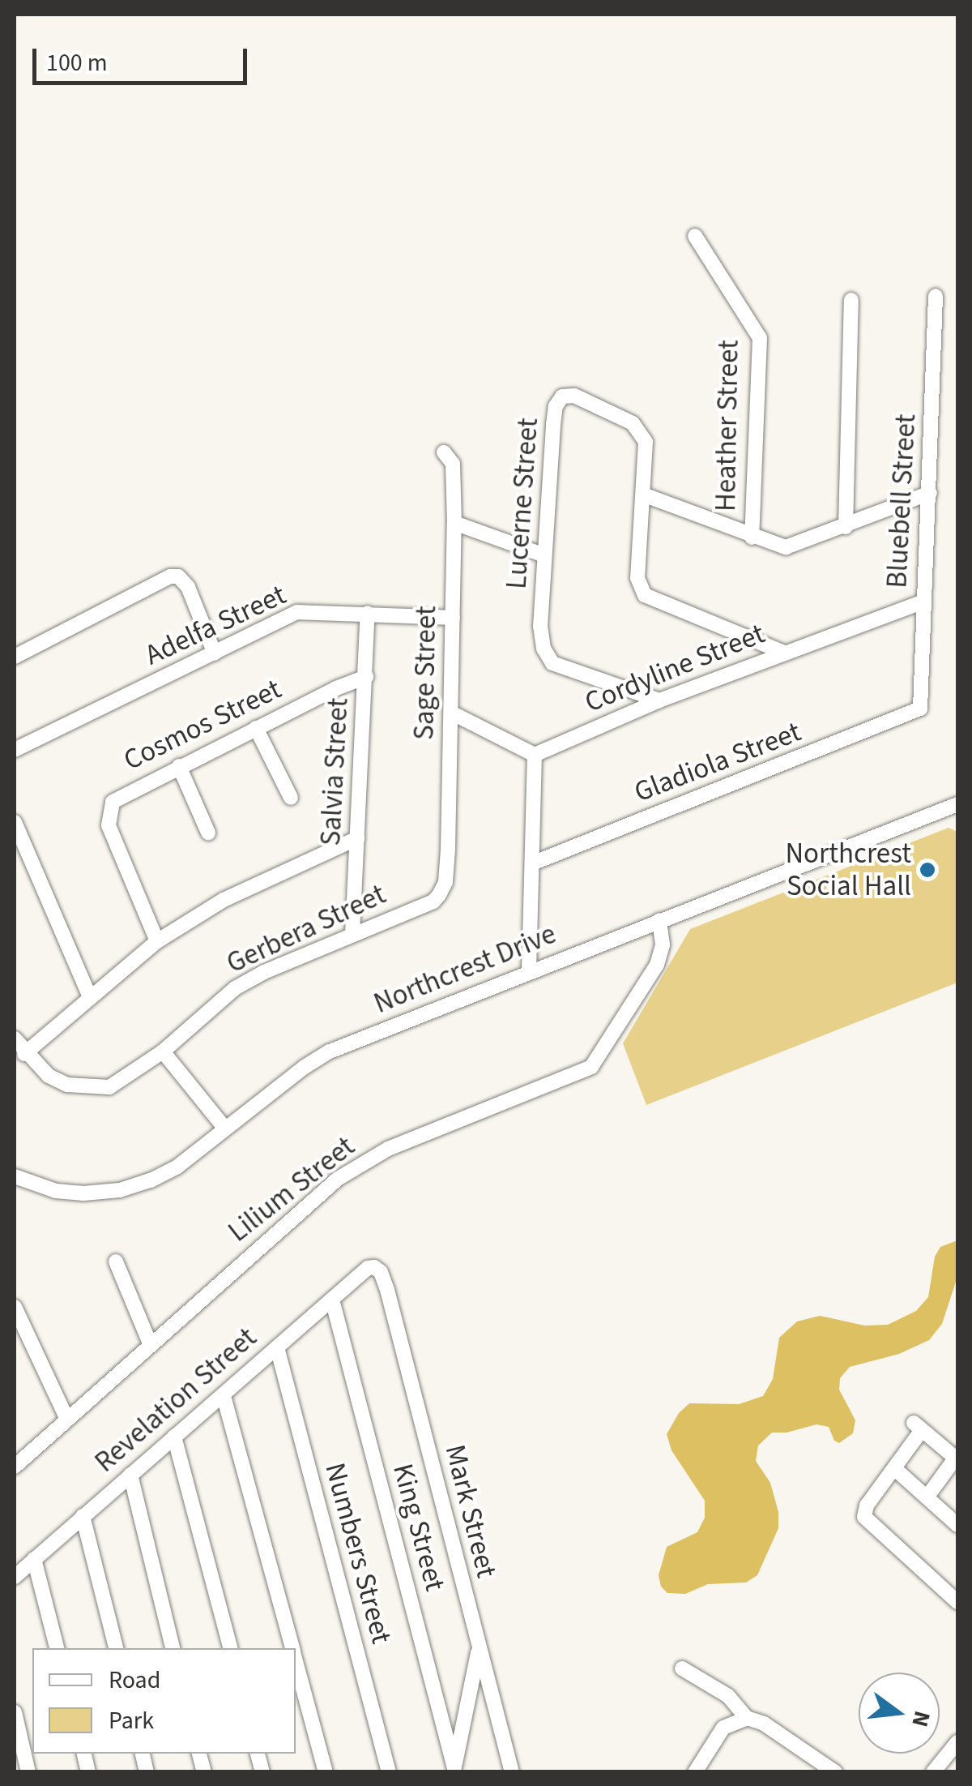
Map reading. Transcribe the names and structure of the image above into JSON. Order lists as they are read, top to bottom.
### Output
{
  "streets": {
    "street": [
      "Heather Street",
      "Bluebell Street",
      "Lucerne Street",
      "Adelfa Street",
      "Cordyline Street",
      "Sage Street",
      "Cosmos Street",
      "Gladiola Street",
      "Salvia Street",
      "Gerbera Street",
      "Northcrest Drive",
      "Lilium Street",
      "Revelation Street",
      "Mark Street",
      "King Street",
      "Numbers Street"
    ]
  },
  "crossings": [
    ["Bluebell Street", "Cordyline Street"],
    ["Bluebell Street", "Gladiola Street"],
    ["Lucerne Street", "Cordyline Street"],
    ["Adelfa Street", "Sage Street"],
    ["Adelfa Street", "Salvia Street"],
    ["Sage Street", "Gerbera Street"],
    ["Cosmos Street", "Salvia Street"],
    ["Salvia Street", "Gerbera Street"],
    ["Northcrest Drive", "Lilium Street"],
    ["Revelation Street", "Mark Street"],
    ["Revelation Street", "King Street"],
    ["Revelation Street", "Numbers Street"]
  ],
  "places": ["Northcrest Social Hall"],
  "legend": ["Road", "Park"],
  "scale_bar": "100 m",
  "north": "right"
}
